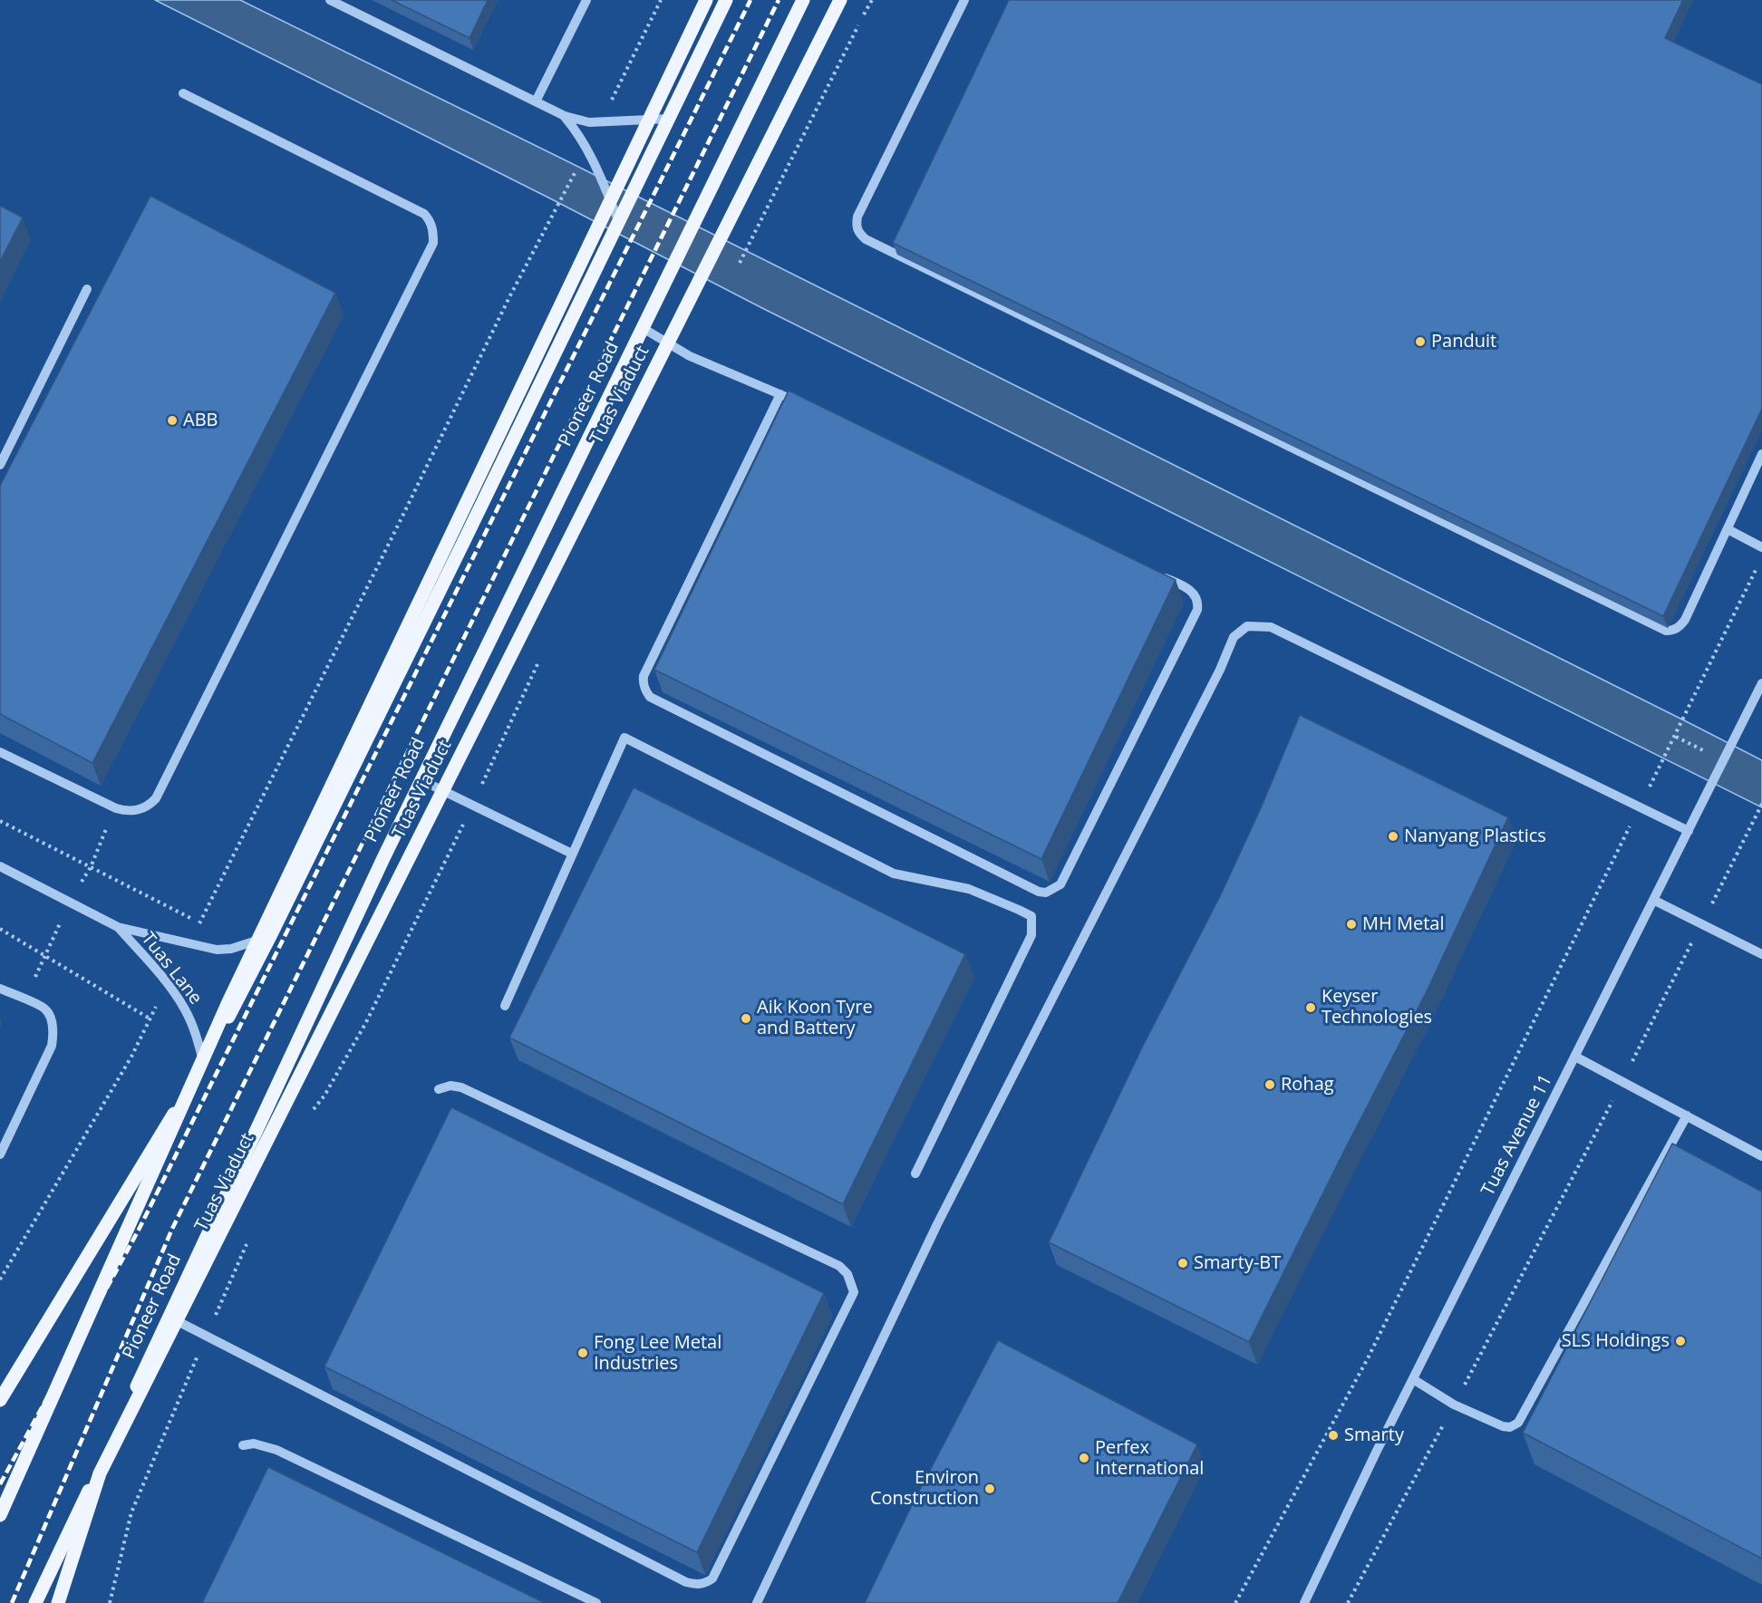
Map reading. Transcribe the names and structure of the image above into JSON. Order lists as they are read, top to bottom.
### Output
{
  "streets": {
    "main road": ["Pioneer Road", "Tuas Viaduct"],
    "street": ["Tuas Lane", "Tuas Avenue 11"]
  },
  "places": [
    "Panduit",
    "ABB",
    "Nanyang Plastics",
    "MH Metal",
    "Keyser Technologies",
    "Aik Koon Tyre and Battery",
    "Rohag",
    "Smarty-BT",
    "SLS Holdings",
    "Fong Lee Metal Industries",
    "Smarty",
    "Perfex International",
    "Environ Construction"
  ]
}
